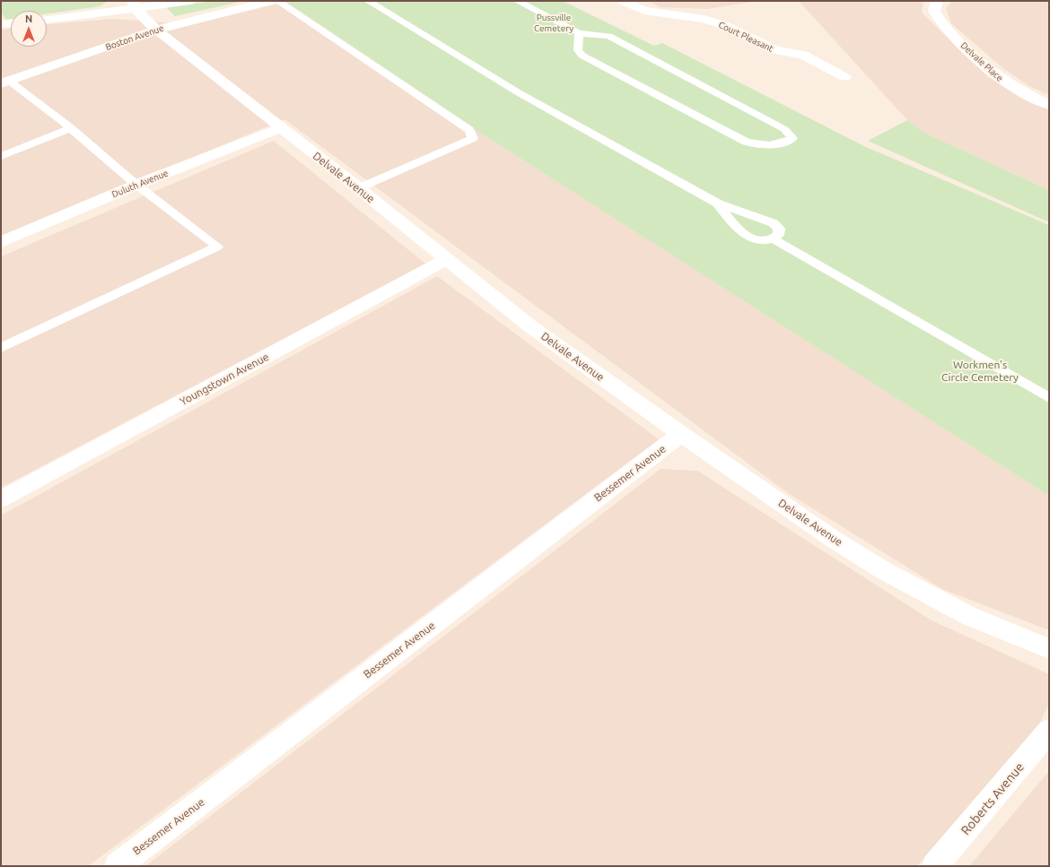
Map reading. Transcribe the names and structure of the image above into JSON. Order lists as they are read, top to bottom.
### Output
{
  "streets": {
    "street": [
      "Court Pleasant",
      "Boston Avenue",
      "Delvale Place",
      "Delvale Avenue",
      "Duluth Avenue",
      "Youngstown Avenue",
      "Bessemer Avenue",
      "Roberts Avenue"
    ]
  },
  "crossings": [
    ["Boston Avenue", "Delvale Avenue"],
    ["Delvale Avenue", "Duluth Avenue"],
    ["Delvale Avenue", "Youngstown Avenue"],
    ["Delvale Avenue", "Bessemer Avenue"]
  ],
  "parks": ["Pussville Cemetery", "Workmen's Circle Cemetery"],
  "north": "top"
}
